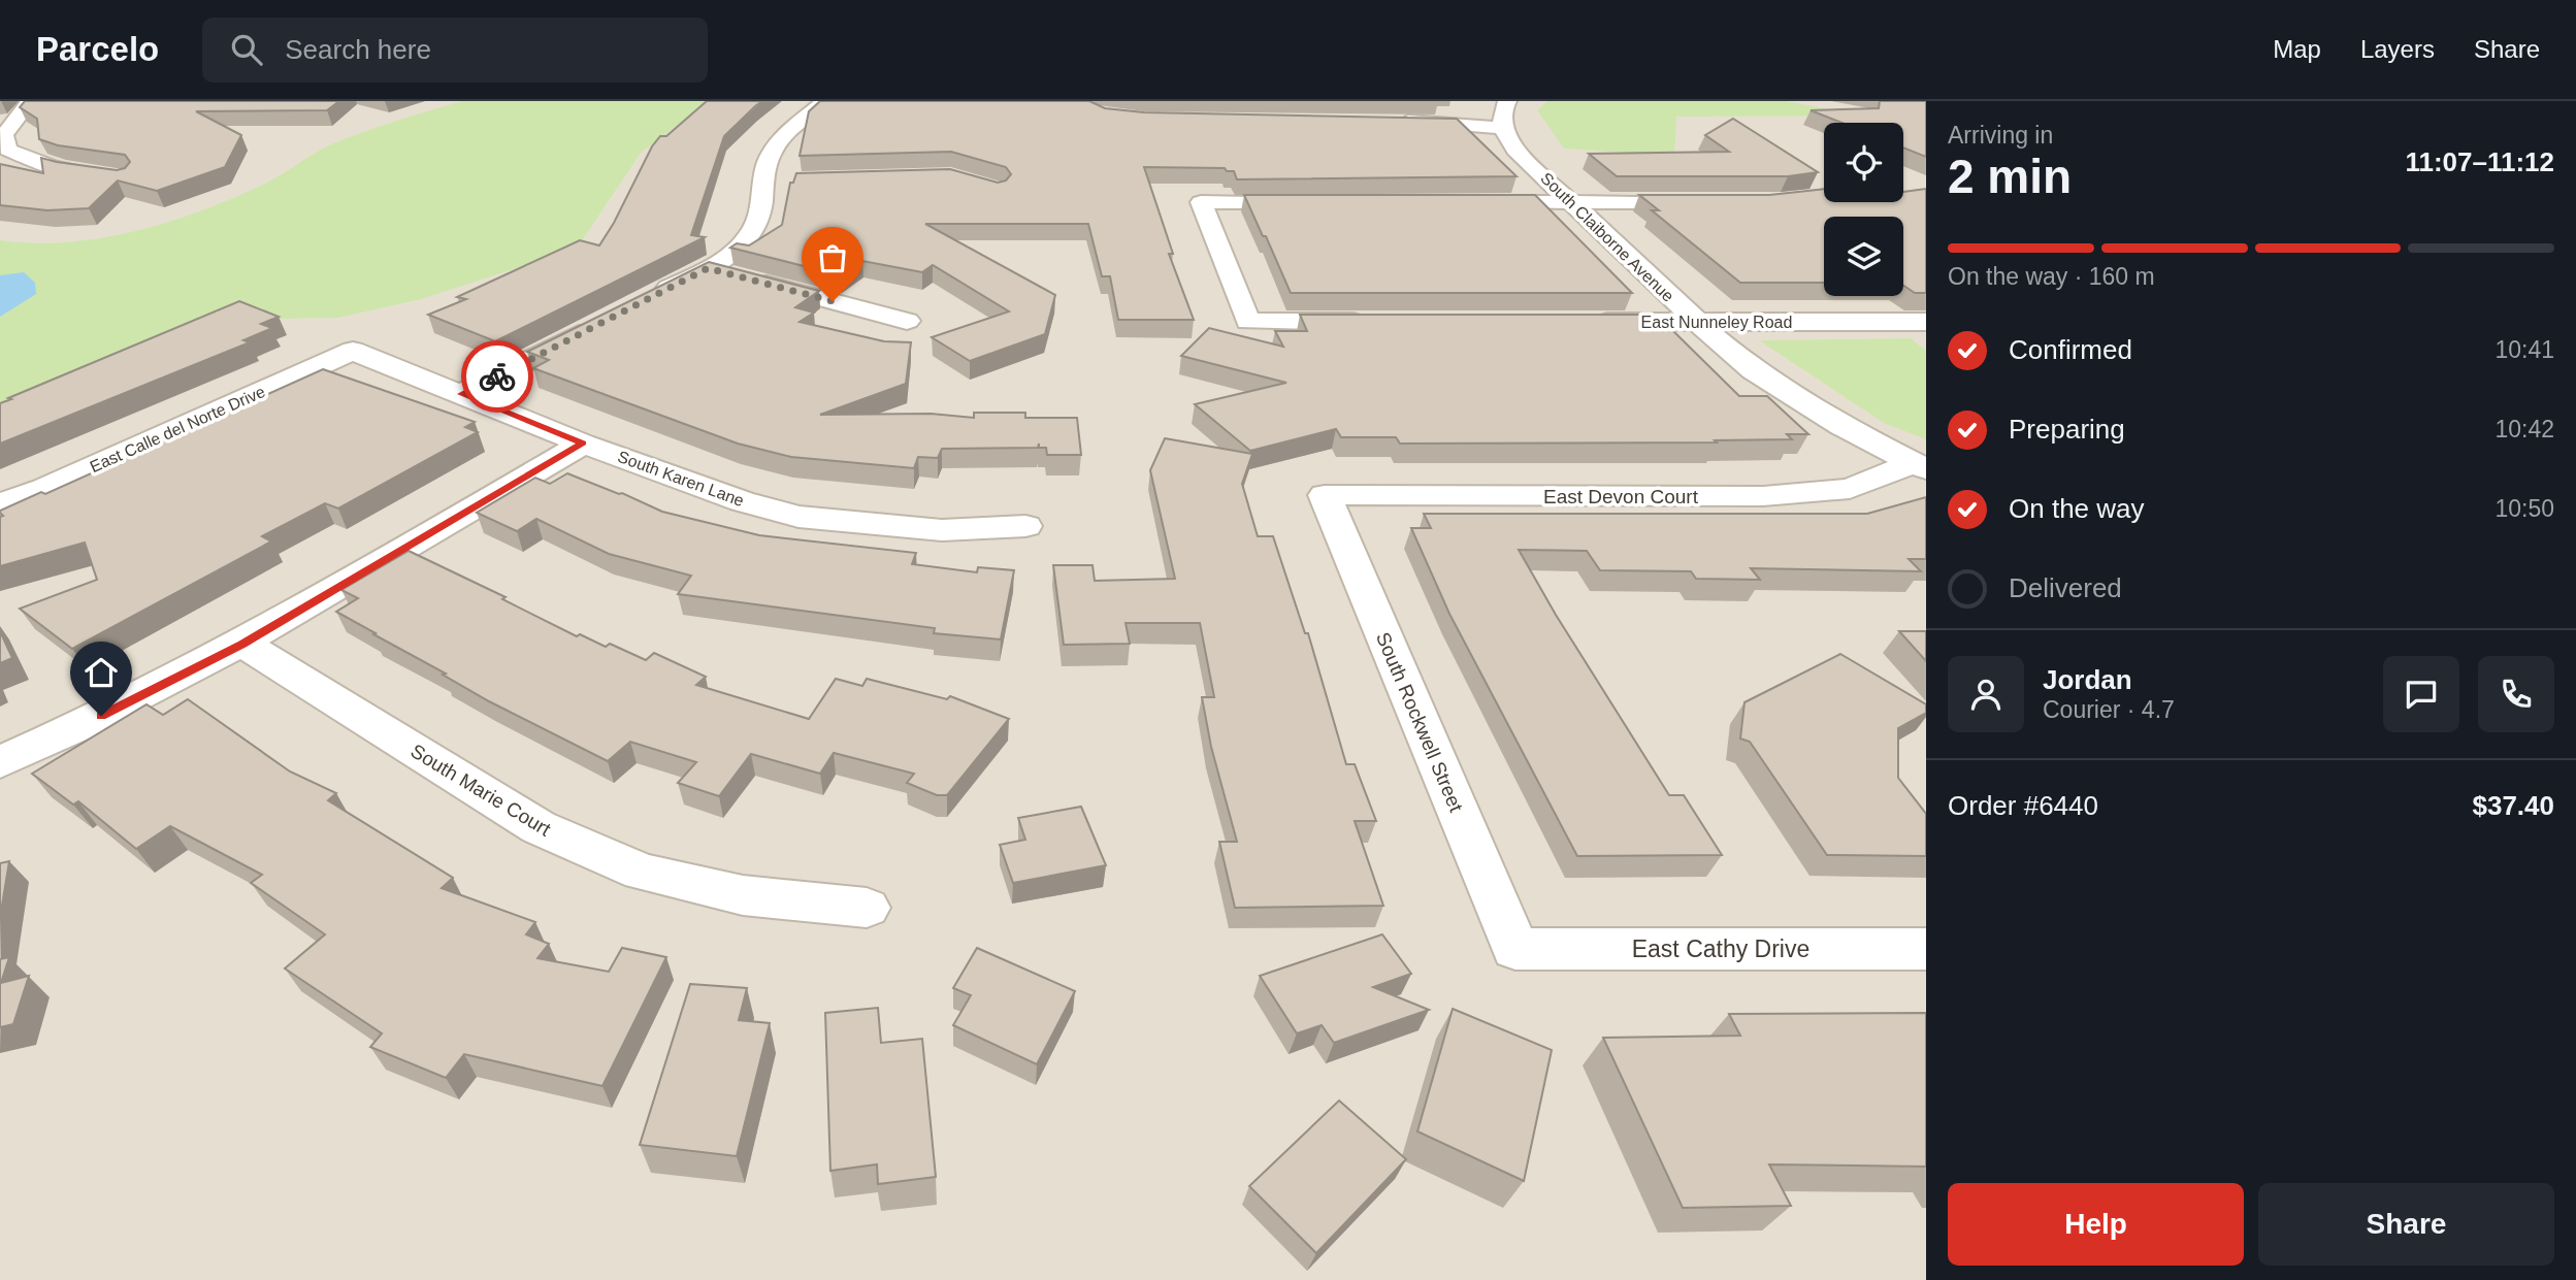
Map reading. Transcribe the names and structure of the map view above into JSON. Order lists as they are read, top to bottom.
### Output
{
  "streets": {
    "street": [
      "South Claiborne Avenue",
      "East Nunneley Road",
      "East Calle del Norte Drive",
      "South Karen Lane",
      "East Devon Court",
      "South Rockwell Street",
      "South Marie Court",
      "East Cathy Drive"
    ]
  },
  "crossings": [
    ["South Claiborne Avenue", "East Nunneley Road"],
    ["South Claiborne Avenue", "East Devon Court"],
    ["East Calle del Norte Drive", "South Karen Lane"],
    ["East Devon Court", "South Rockwell Street"],
    ["South Rockwell Street", "East Cathy Drive"]
  ],
  "page": {
    "header": "Parcelo",
    "search": "Search here",
    "nav": ["Map", "Layers", "Share"],
    "heading": ["2 min", "Arriving in", "11:07–11:12"],
    "panel": [
      "Jordan",
      "Courier · 4.7",
      "Order #6440",
      "$37.40"
    ],
    "bar": "On the way · 160 m",
    "list": [
      ["Confirmed", "10:41"],
      ["Preparing", "10:42"],
      ["On the way", "10:50"],
      "Delivered"
    ],
    "buttons": ["Help", "Share"]
  }
}
